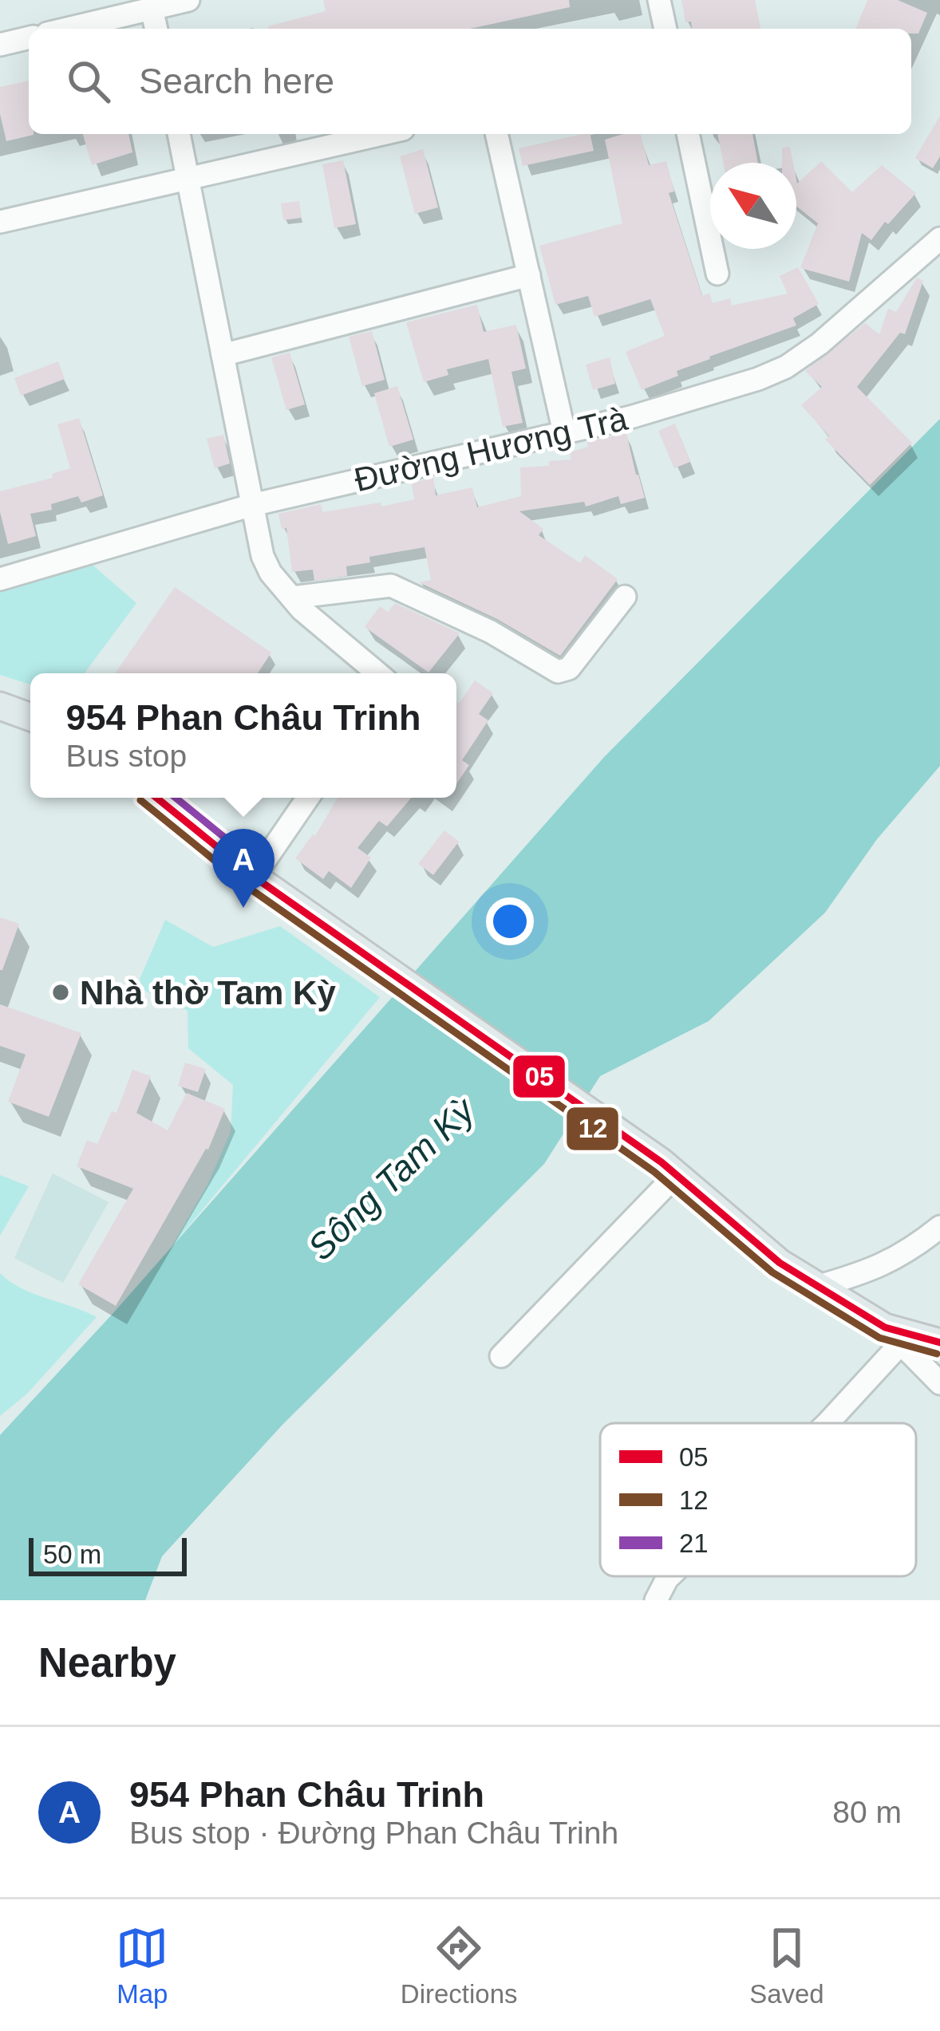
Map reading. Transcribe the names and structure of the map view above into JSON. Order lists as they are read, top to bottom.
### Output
{
  "streets": {
    "street": ["Đường Hương Trà"]
  },
  "water": ["Sông Tam Kỳ"],
  "places": ["Nhà thờ Tam Kỳ"],
  "lines": ["transit line 05", "transit line 21", "transit line 12"],
  "legend": ["05", "12", "21"],
  "scale_bar": "50 m",
  "north": "top left",
  "page": {
    "search": "Search here",
    "popup": ["954 Phan Châu Trinh", "Bus stop"],
    "pins": "A",
    "scale": "50 m",
    "heading": "Nearby",
    "list": [
      {
        "mark": "A",
        "name": "954 Phan Châu Trinh",
        "note": "Bus stop · Đường Phan Châu Trinh",
        "value": "80 m"
      }
    ],
    "nav": ["Map", "Directions", "Saved"]
  }
}
